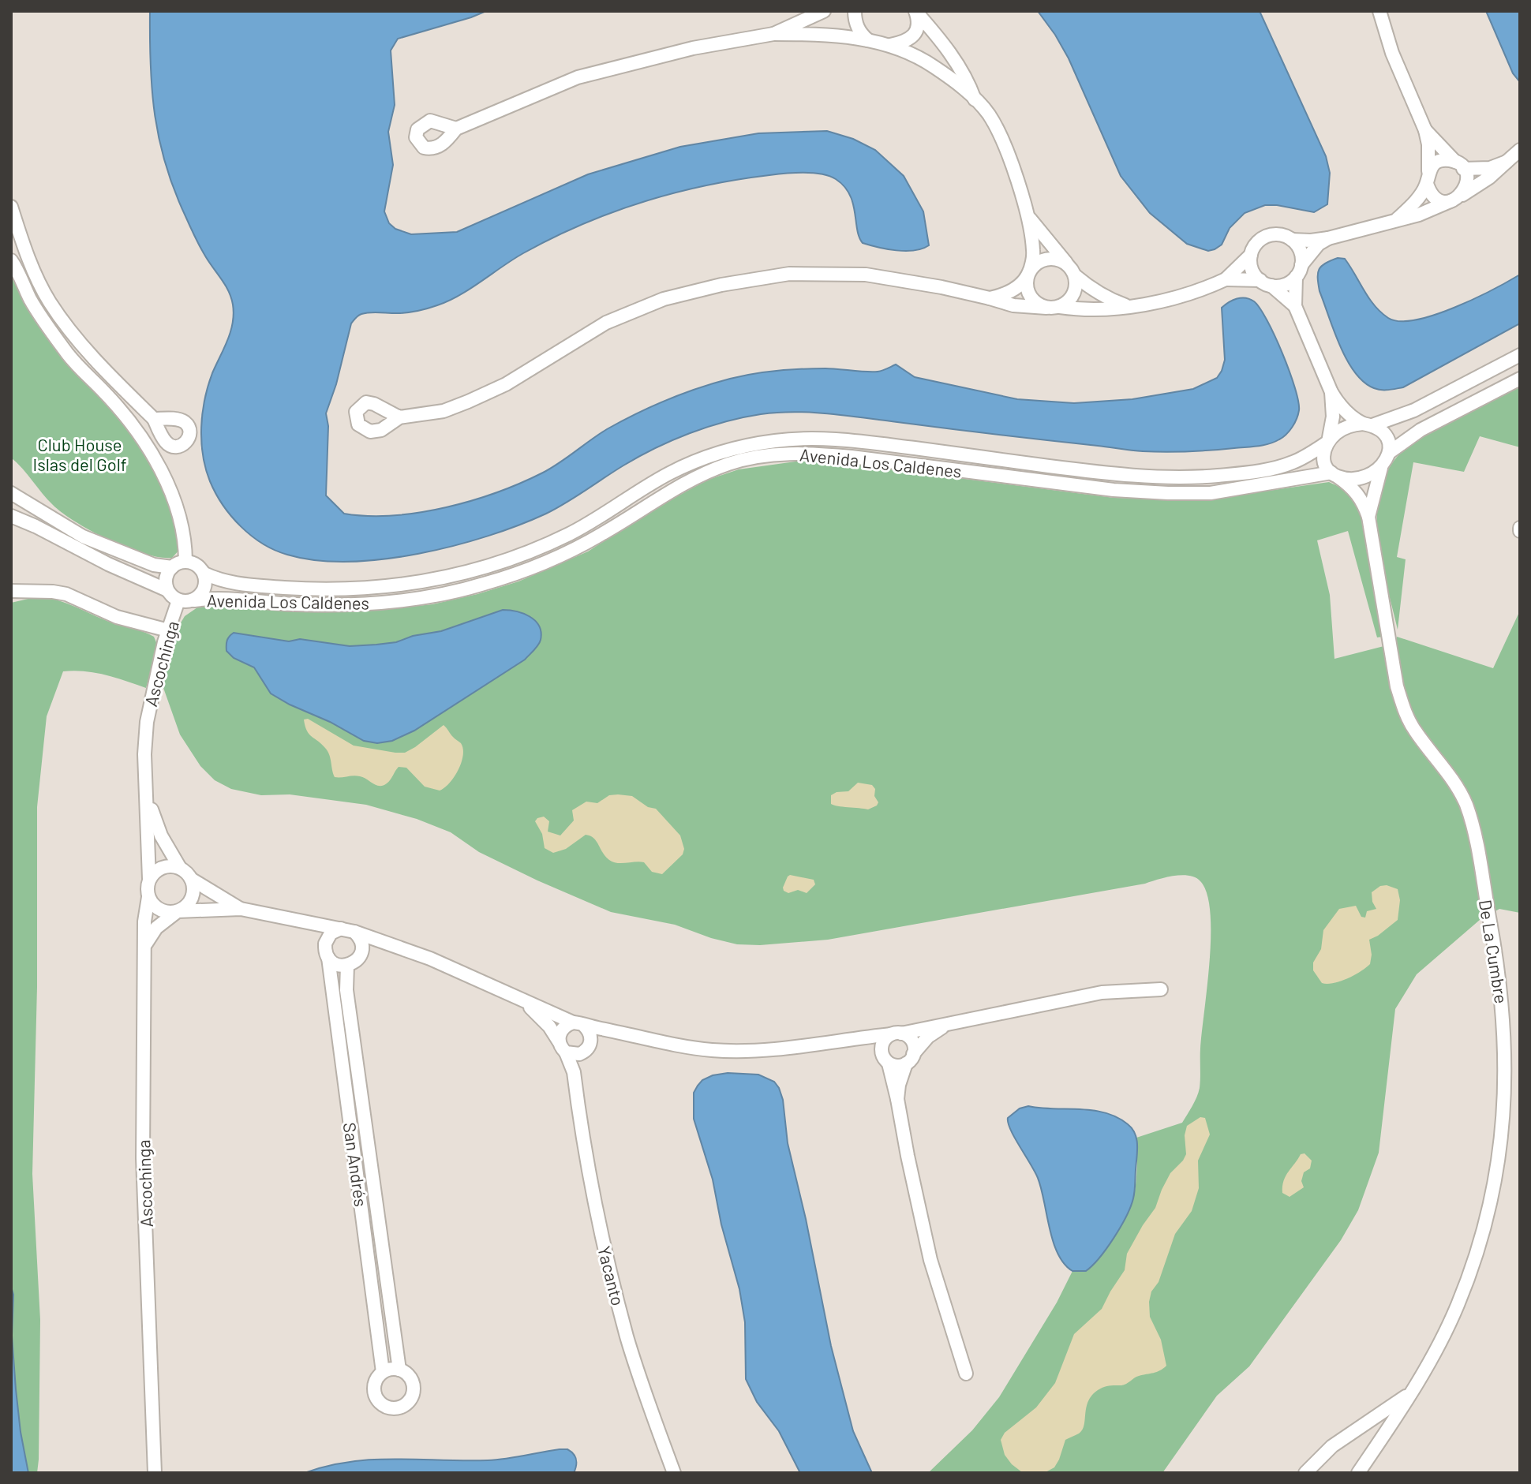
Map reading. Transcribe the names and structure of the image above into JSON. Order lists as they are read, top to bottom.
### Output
{
  "streets": {
    "street": [
      "Avenida Los Caldenes",
      "Ascochinga",
      "De La Cumbre",
      "San Andrés",
      "Yacanto"
    ]
  },
  "crossings": [
    ["Avenida Los Caldenes", "Ascochinga"]
  ],
  "parks": ["Club House Islas del Golf"]
}
